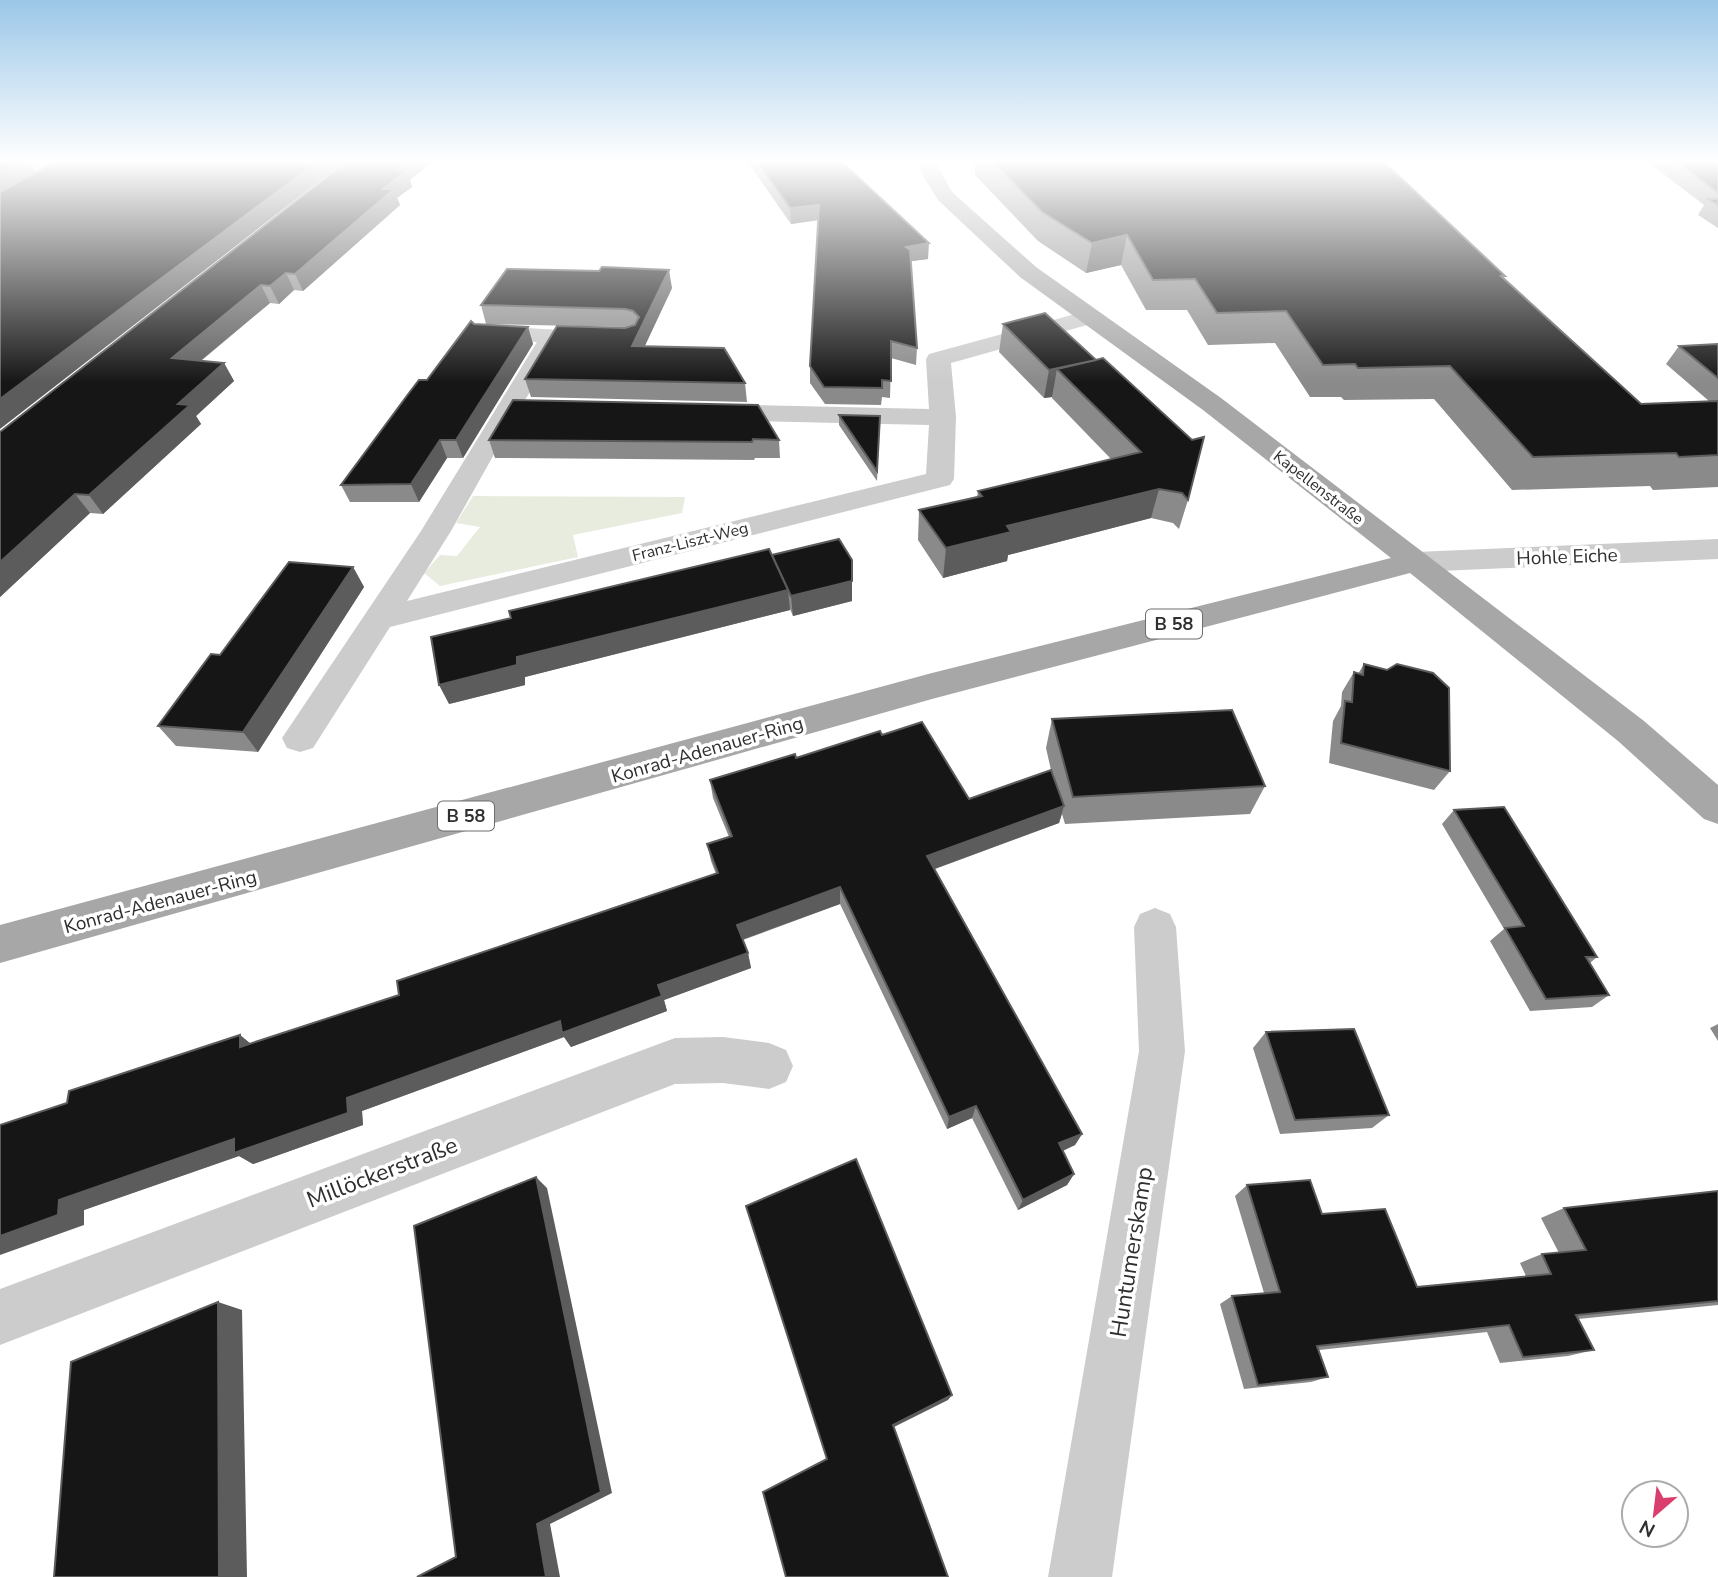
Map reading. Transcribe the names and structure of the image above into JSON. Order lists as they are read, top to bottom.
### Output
{
  "streets": {
    "main road": ["Kapellenstraße", "B 58", "Konrad-Adenauer-Ring"],
    "street": [
      "Franz-Liszt-Weg",
      "Hohle Eiche",
      "Millöckerstraße",
      "Huntumerskamp"
    ]
  },
  "crossings": [
    ["Kapellenstraße", "Franz-Liszt-Weg"],
    ["Kapellenstraße", "Hohle Eiche"],
    ["Kapellenstraße", "Konrad-Adenauer-Ring"],
    ["Hohle Eiche", "Konrad-Adenauer-Ring"]
  ],
  "north": "bottom left"
}
